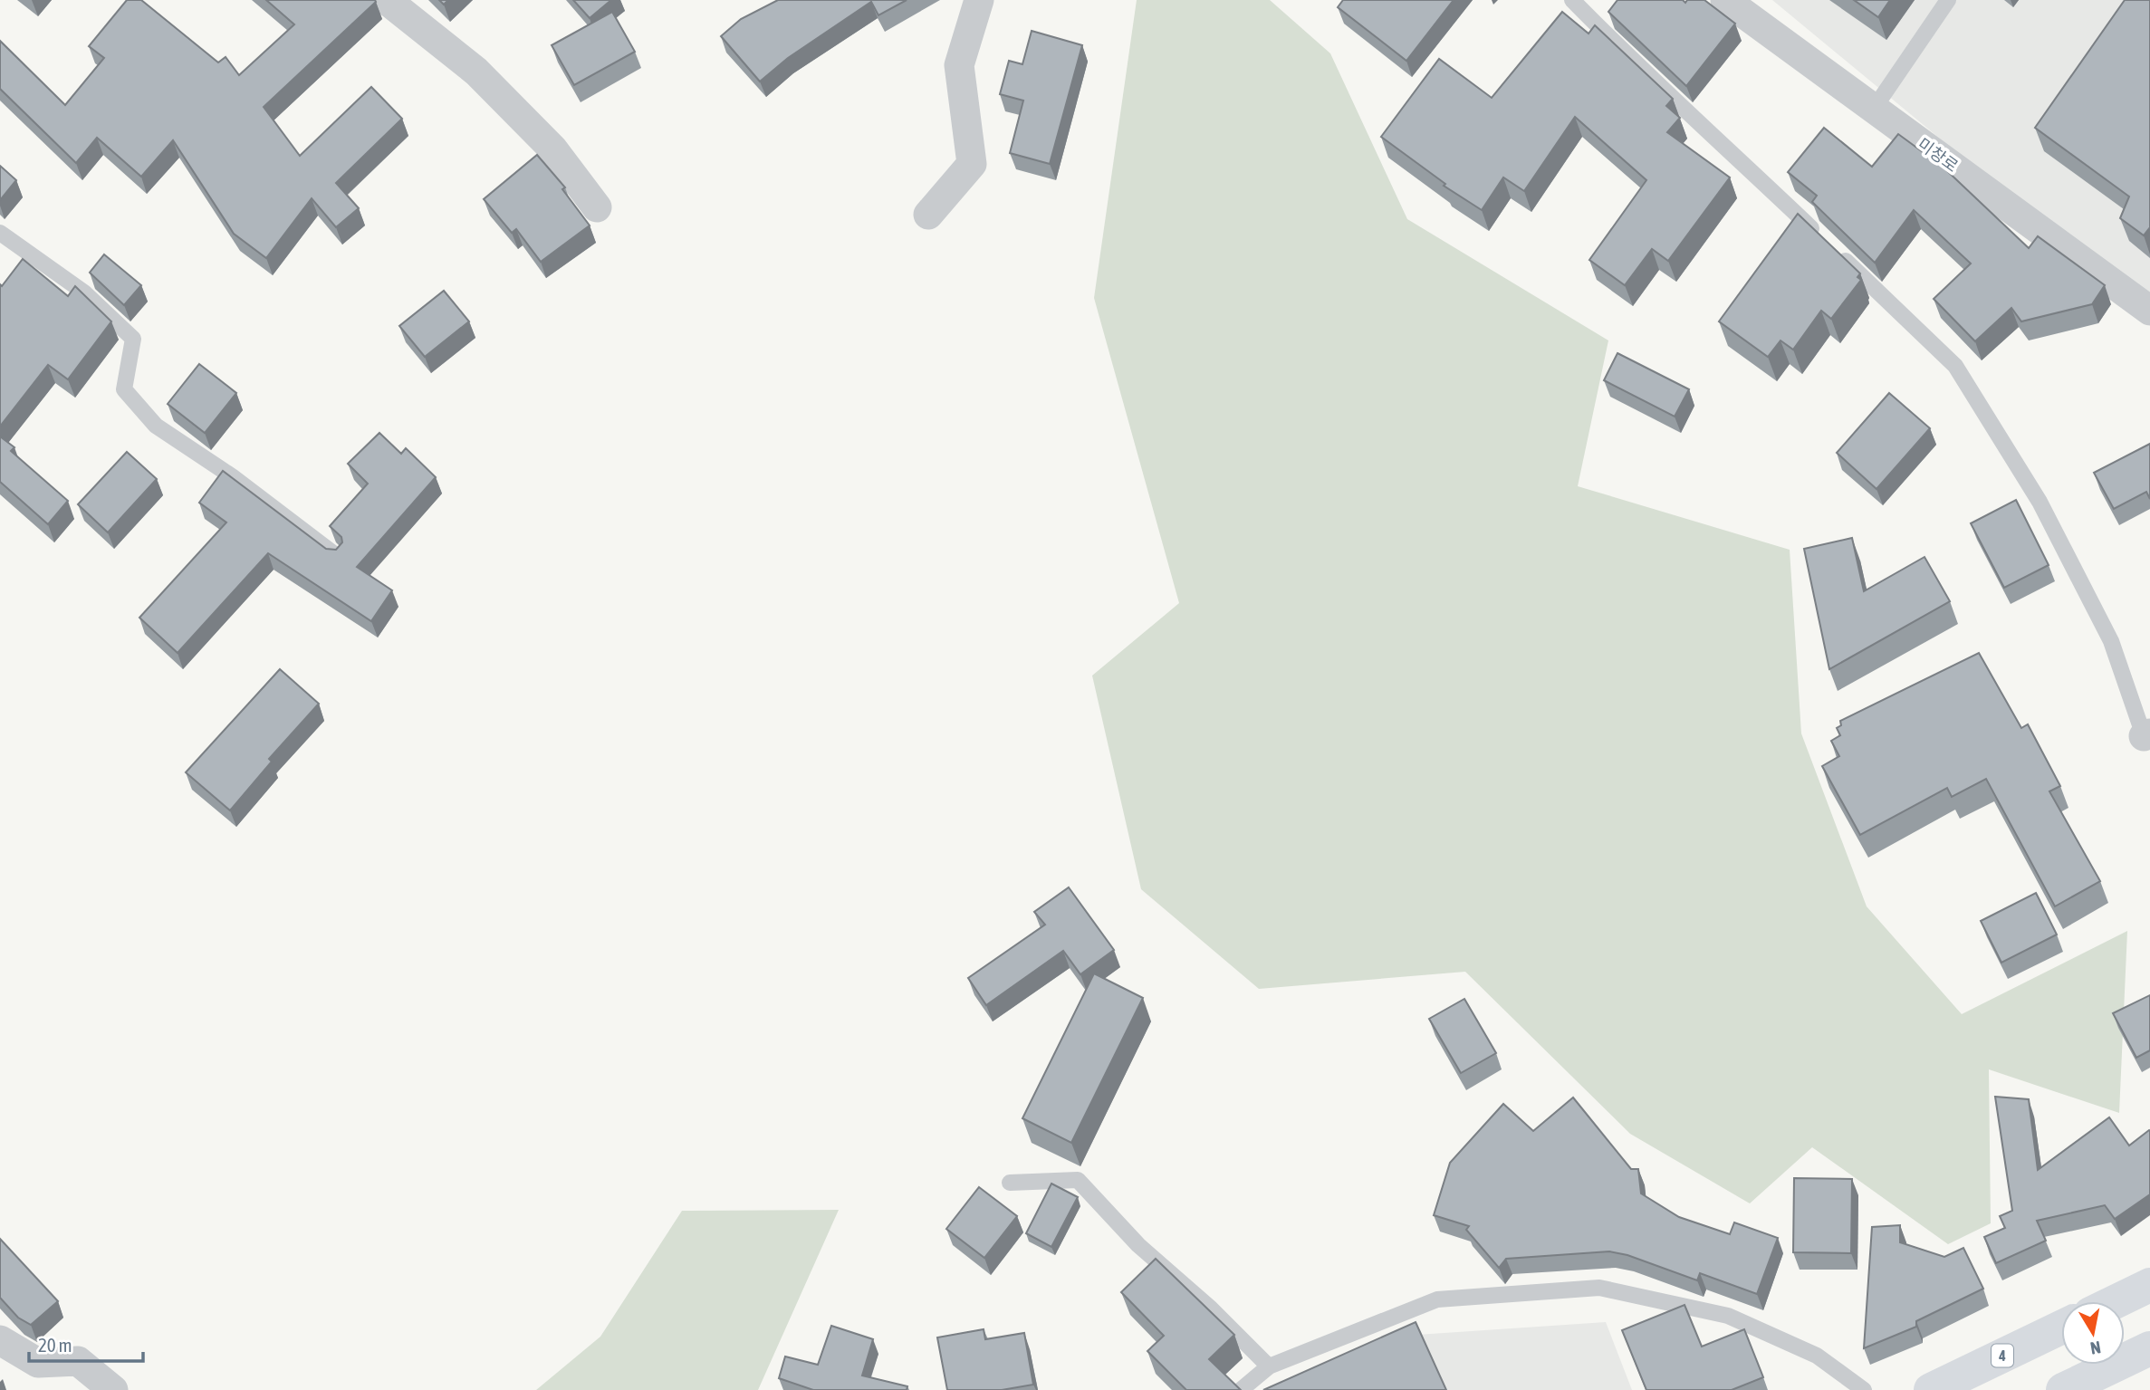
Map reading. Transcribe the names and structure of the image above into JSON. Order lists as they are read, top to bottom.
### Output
{
  "streets": {
    "main road": ["4"],
    "street": ["미창로"]
  },
  "scale_bar": "20 m",
  "north": "bottom"
}
